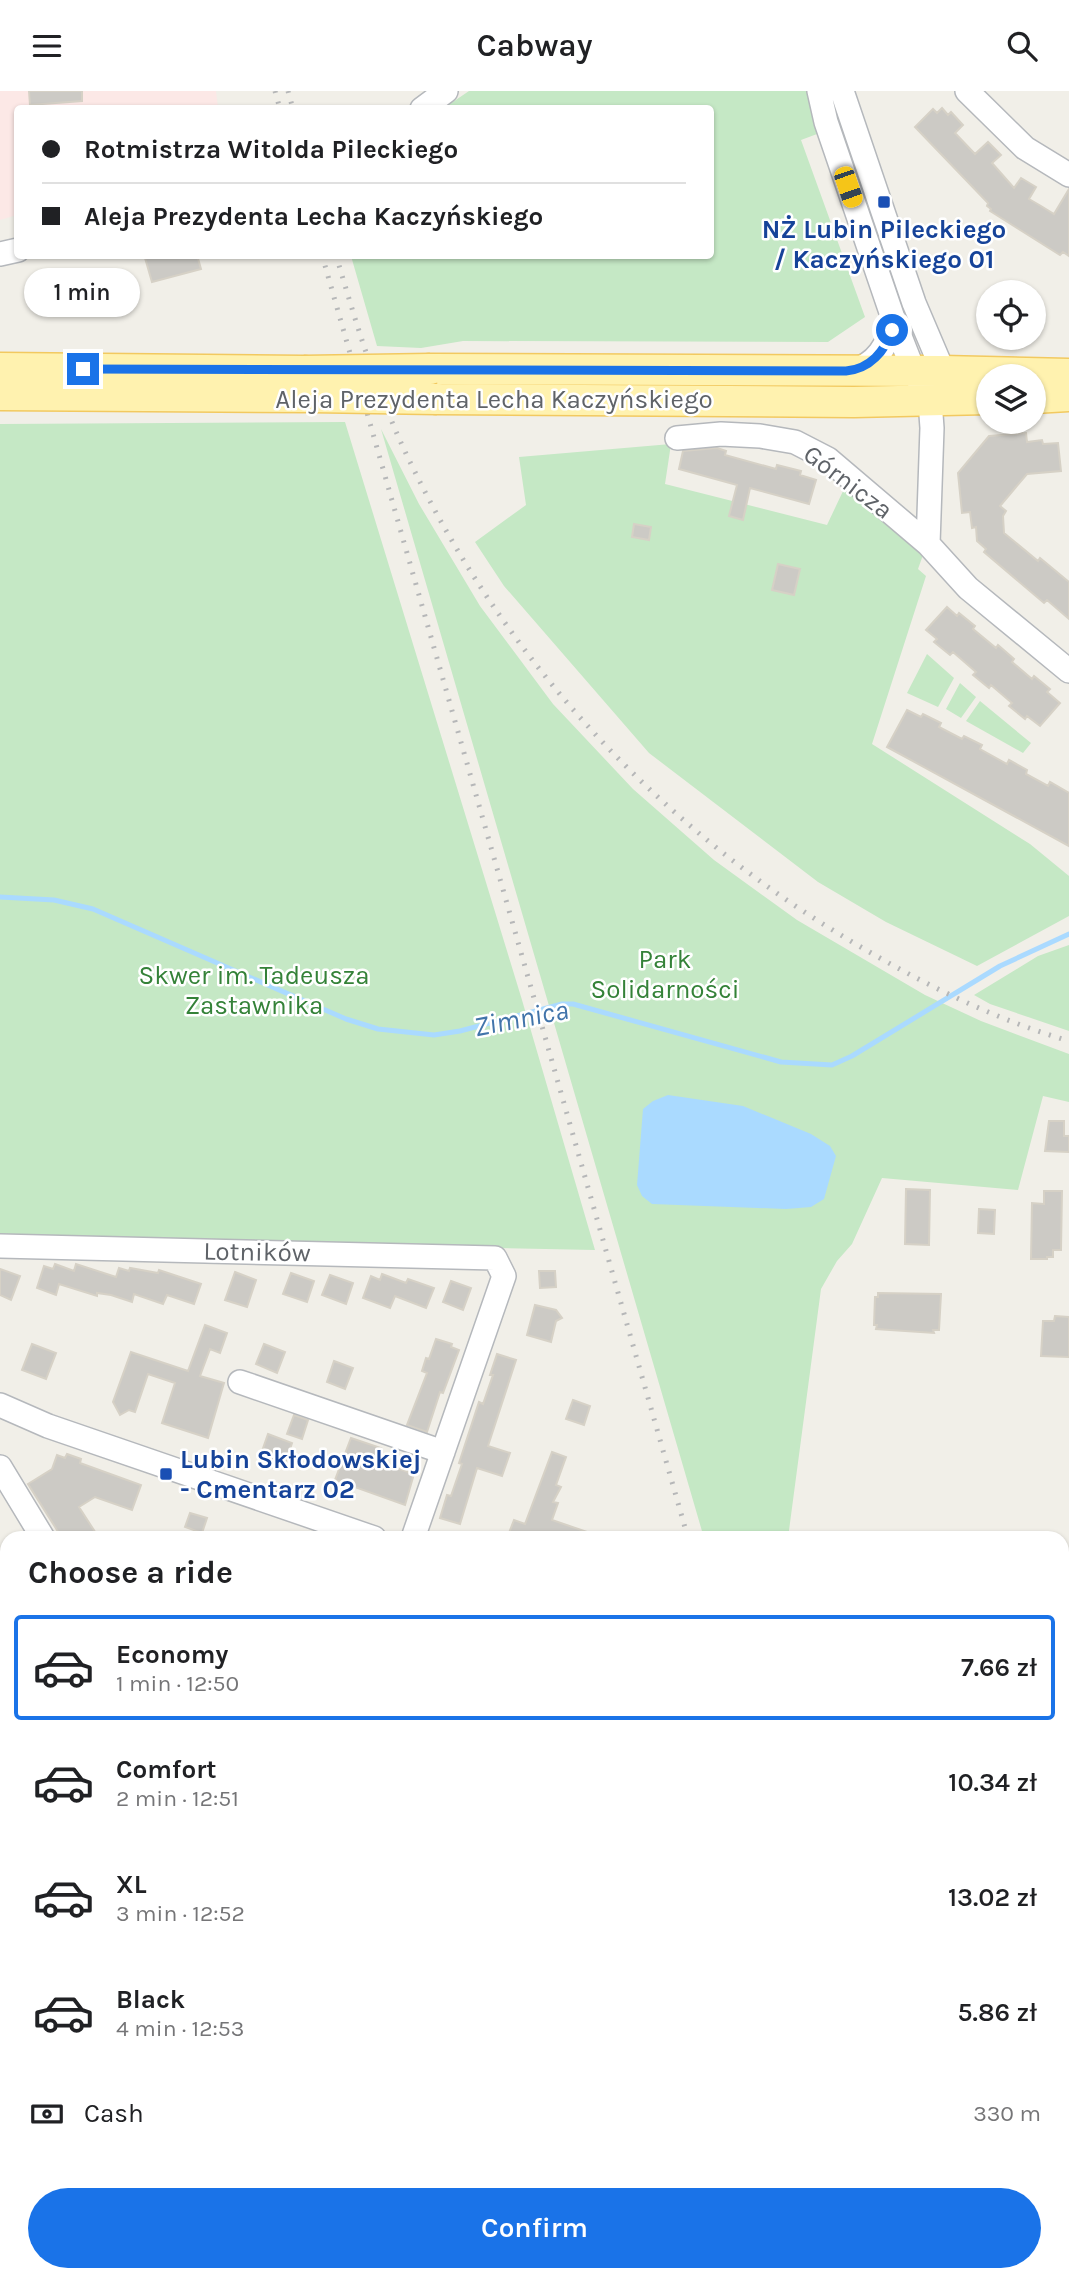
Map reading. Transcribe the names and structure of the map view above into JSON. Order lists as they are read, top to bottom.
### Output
{
  "streets": {
    "main road": ["Aleja Prezydenta Lecha Kaczyńskiego"],
    "street": ["Górnicza", "Lotników"]
  },
  "crossings": [
    ["Aleja Prezydenta Lecha Kaczyńskiego", "Górnicza"]
  ],
  "water": ["Zimnica"],
  "parks": ["Park Solidarności", "Skwer im. Tadeusza Zastawnika"],
  "places": {
    "transit": ["NŻ Lubin Pileckiego / Kaczyńskiego 01", "Lubin Skłodowskiej - Cmentarz 02"]
  },
  "page": {
    "header": "Cabway",
    "banner": ["Rotmistrza Witolda Pileckiego", "Aleja Prezydenta Lecha Kaczyńskiego"],
    "bubble": "1 min",
    "heading": "Choose a ride",
    "list": [
      {
        "name": "Economy",
        "note": "1 min · 12:50",
        "value": "7.66 zł"
      },
      {
        "name": "Comfort",
        "note": "2 min · 12:51",
        "value": "10.34 zł"
      },
      {
        "name": "XL",
        "note": "3 min · 12:52",
        "value": "13.02 zł"
      },
      {
        "name": "Black",
        "note": "4 min · 12:53",
        "value": "5.86 zł"
      }
    ],
    "pay": ["Cash", "330 m"],
    "buttons": "Confirm"
  }
}
